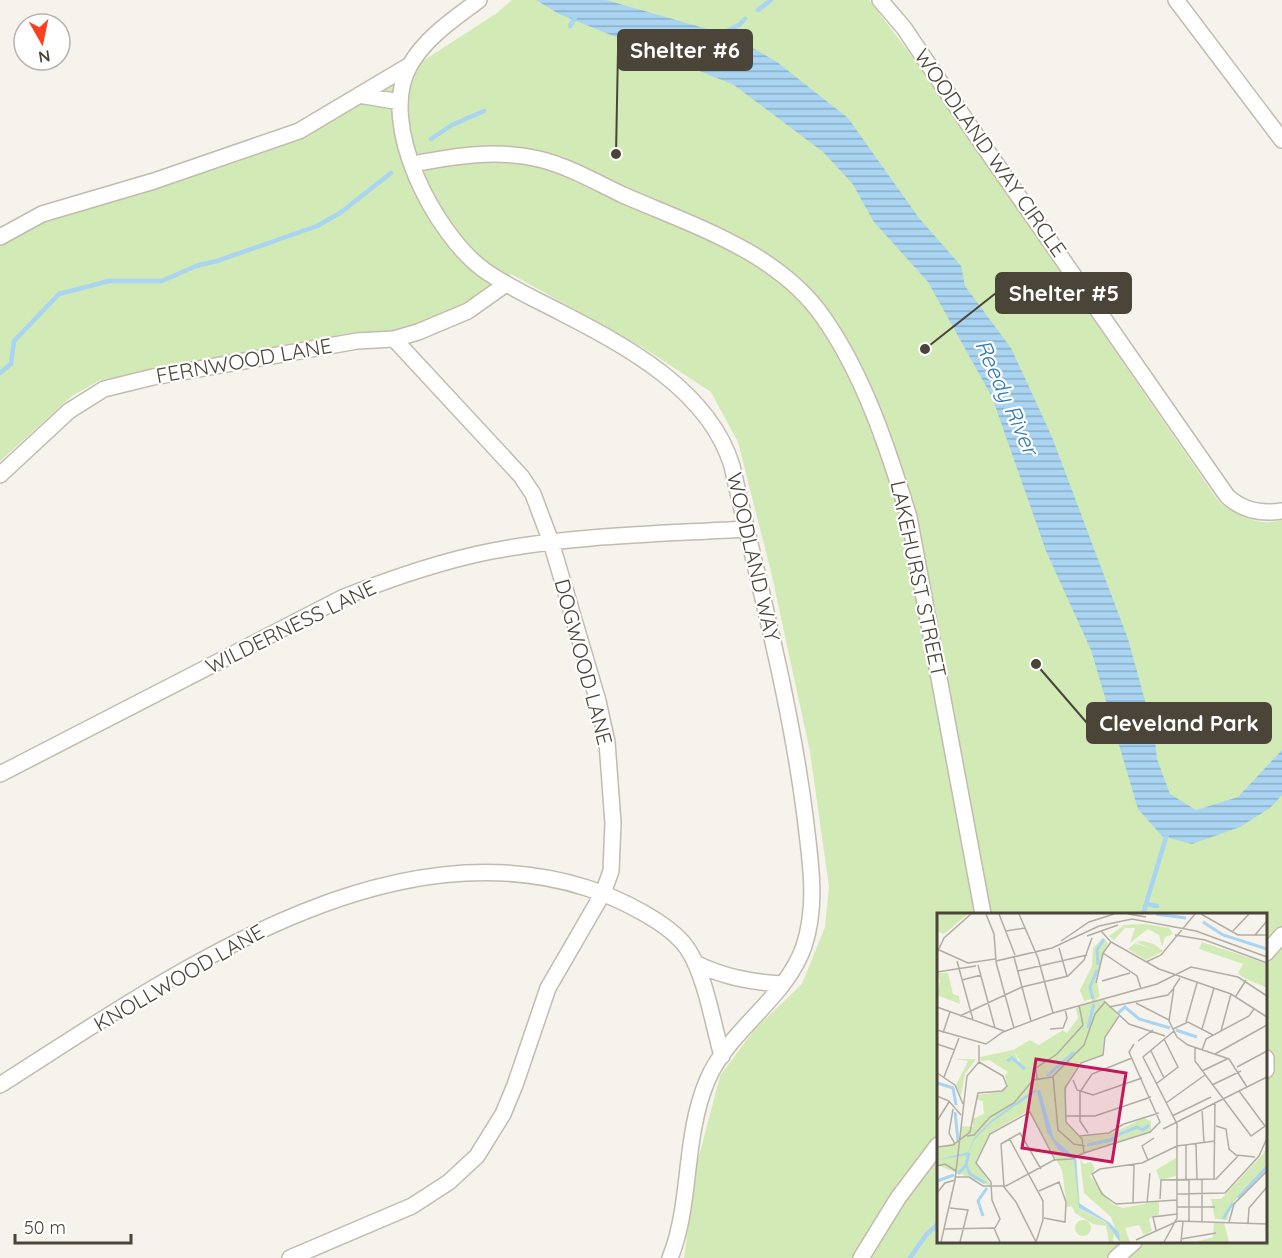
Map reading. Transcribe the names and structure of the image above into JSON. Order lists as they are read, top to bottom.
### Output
{
  "streets": {
    "street": [
      "WOODLAND WAY CIRCLE",
      "FERNWOOD LANE",
      "WOODLAND WAY",
      "LAKEHURST STREET",
      "WILDERNESS LANE",
      "DOGWOOD LANE",
      "KNOLLWOOD LANE"
    ]
  },
  "crossings": [
    ["FERNWOOD LANE", "WOODLAND WAY"],
    ["FERNWOOD LANE", "DOGWOOD LANE"],
    ["WOODLAND WAY", "LAKEHURST STREET"],
    ["WOODLAND WAY", "WILDERNESS LANE"],
    ["WOODLAND WAY", "KNOLLWOOD LANE"],
    ["WILDERNESS LANE", "DOGWOOD LANE"],
    ["DOGWOOD LANE", "KNOLLWOOD LANE"]
  ],
  "water": ["Reedy River"],
  "places": ["Shelter #6", "Shelter #5", "Cleveland Park"],
  "scale_bar": "50 m",
  "north": "bottom"
}
